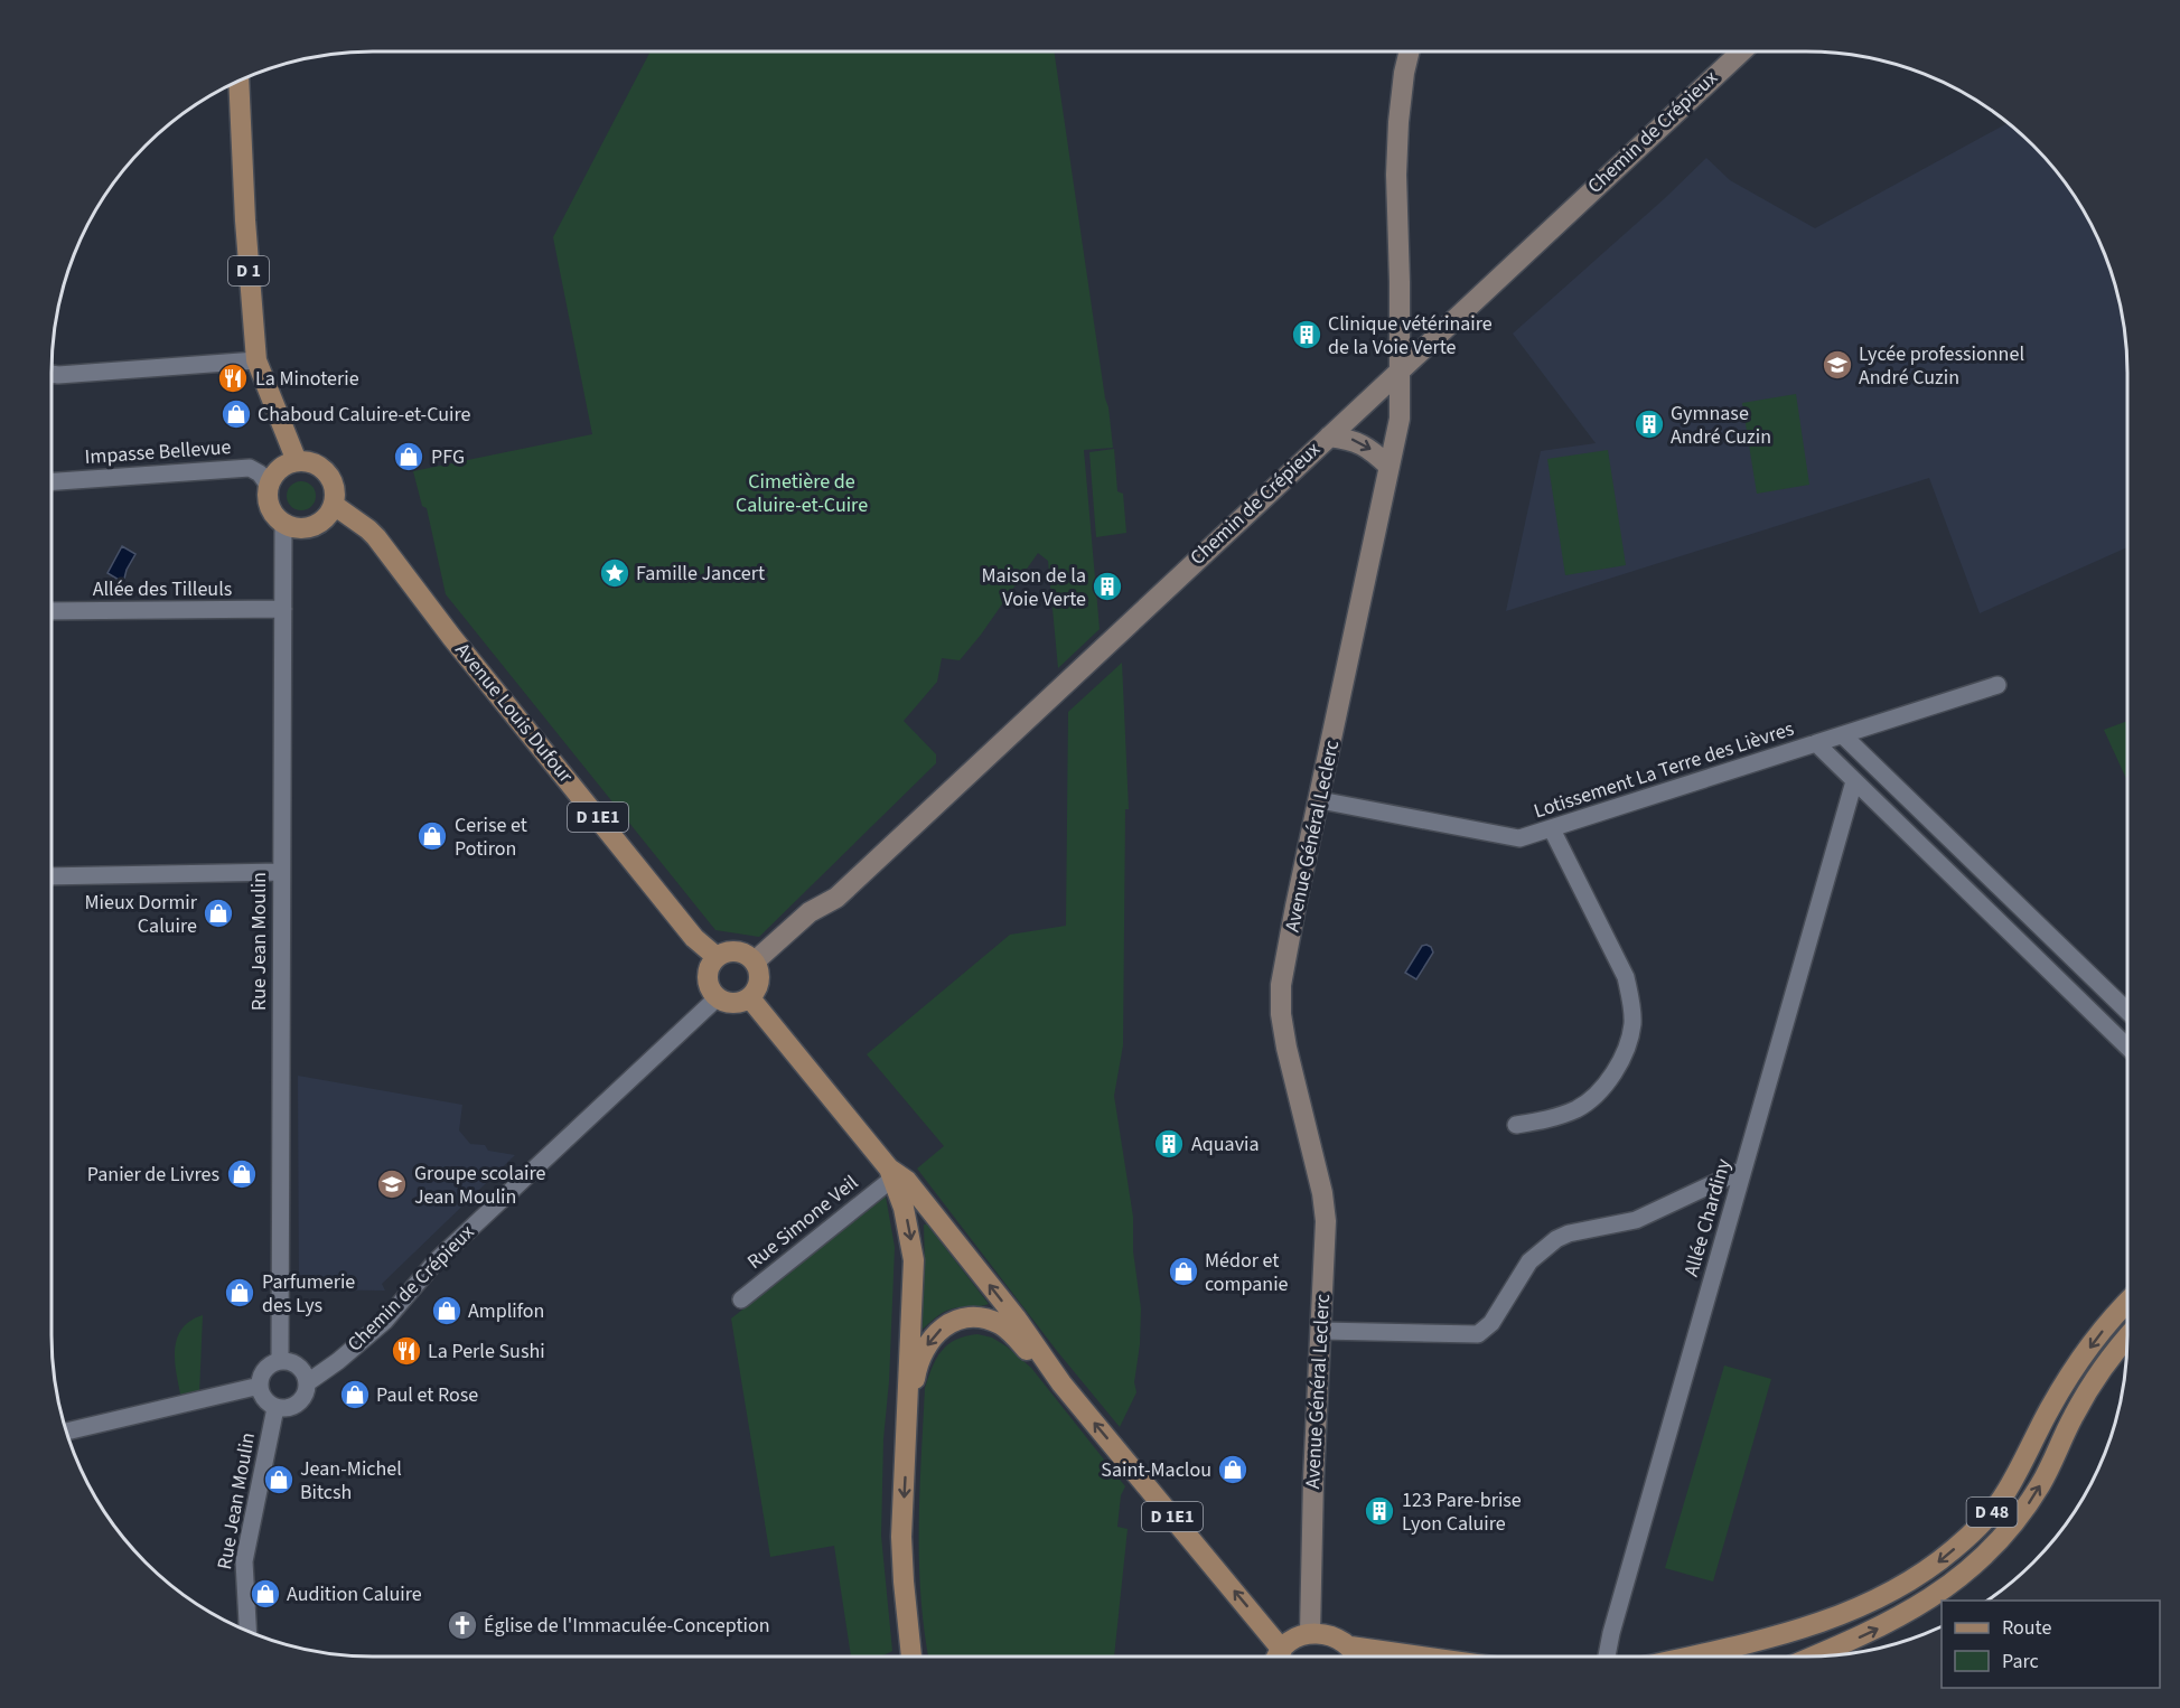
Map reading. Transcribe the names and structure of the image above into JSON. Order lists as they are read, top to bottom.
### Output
{
  "streets": {
    "main road": [
      "Chemin de Crépieux",
      "D 1",
      "Avenue Louis Dufour",
      "D 1E1",
      "Avenue Général Leclerc",
      "D 48"
    ],
    "street": [
      "Impasse Bellevue",
      "Allée des Tilleuls",
      "Lotissement La Terre des Lièvres",
      "Rue Jean Moulin",
      "Allée Chardiny",
      "Rue Simone Veil"
    ]
  },
  "crossings": [
    ["Chemin de Crépieux", "Avenue Louis Dufour"],
    ["Chemin de Crépieux", "D 1E1"],
    ["Chemin de Crépieux", "Avenue Général Leclerc"],
    ["Chemin de Crépieux", "Rue Jean Moulin"],
    ["D 1", "Impasse Bellevue"],
    ["D 1", "Avenue Louis Dufour"],
    ["D 1", "Rue Jean Moulin"],
    ["Impasse Bellevue", "Avenue Louis Dufour"],
    ["Impasse Bellevue", "Rue Jean Moulin"],
    ["Allée des Tilleuls", "Rue Jean Moulin"],
    ["Avenue Louis Dufour", "D 1E1"],
    ["Avenue Louis Dufour", "Rue Jean Moulin"],
    ["Lotissement La Terre des Lièvres", "Avenue Général Leclerc"],
    ["Lotissement La Terre des Lièvres", "Allée Chardiny"],
    ["D 1E1", "Rue Simone Veil"]
  ],
  "parks": ["Cimetière de Caluire-et-Cuire"],
  "places": {
    "building": [
      "Clinique vétérinaire de la Voie Verte",
      "Gymnase André Cuzin",
      "Maison de la Voie Verte",
      "Aquavia",
      "123 Pare-brise Lyon Caluire"
    ],
    "school or university": ["Lycée professionnel André Cuzin", "Groupe scolaire Jean Moulin"],
    "restaurant": ["La Minoterie", "La Perle Sushi"],
    "shop": [
      "Chaboud Caluire-et-Cuire",
      "PFG",
      "Cerise et Potiron",
      "Mieux Dormir Caluire",
      "Panier de Livres",
      "Médor et companie",
      "Parfumerie des Lys",
      "Amplifon",
      "Paul et Rose",
      "Saint-Maclou",
      "Jean-Michel Bitcsh",
      "Audition Caluire"
    ],
    "place": ["Famille Jancert"],
    "church": ["Église de l'Immaculée-Conception"]
  },
  "legend": ["Route", "Parc"]
}
